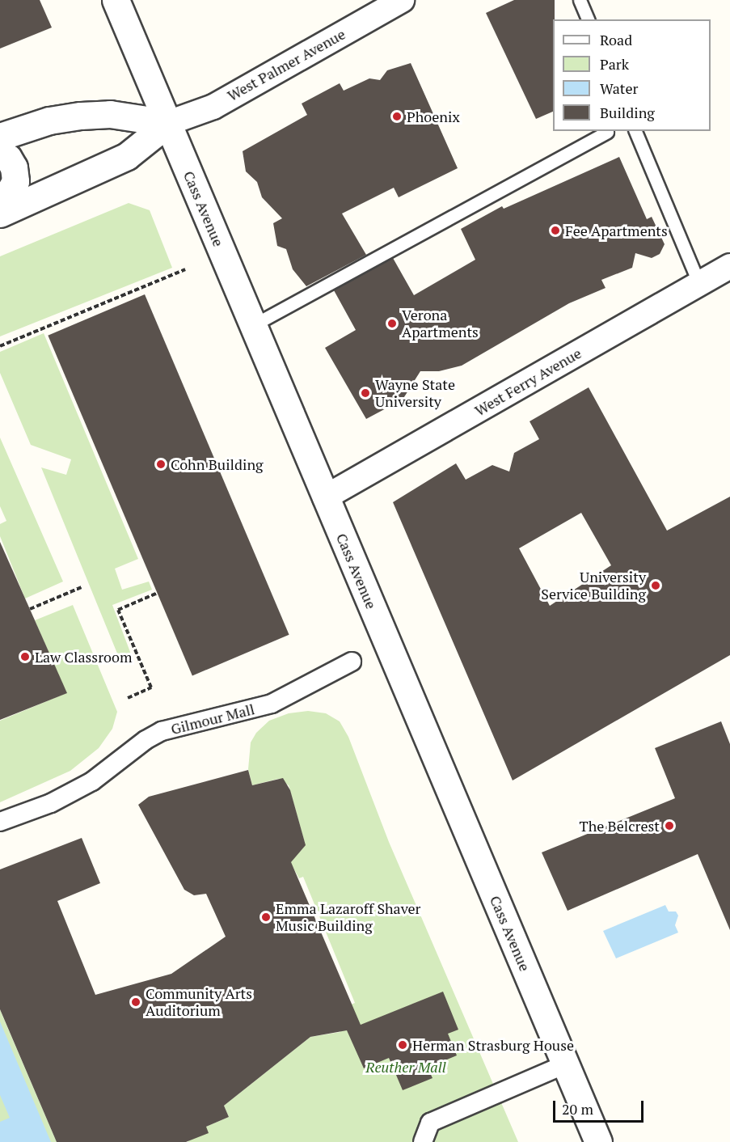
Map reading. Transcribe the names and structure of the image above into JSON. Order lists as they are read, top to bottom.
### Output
{
  "streets": {
    "street": [
      "West Palmer Avenue",
      "Cass Avenue",
      "West Ferry Avenue",
      "Gilmour Mall"
    ]
  },
  "crossings": [
    ["West Palmer Avenue", "Cass Avenue"],
    ["Cass Avenue", "West Ferry Avenue"]
  ],
  "parks": ["Reuther Mall"],
  "places": [
    "Phoenix",
    "Fee Apartments",
    "Verona Apartments",
    "Wayne State University",
    "Cohn Building",
    "University Service Building",
    "Law Classroom",
    "The Belcrest",
    "Emma Lazaroff Shaver Music Building",
    "Community Arts Auditorium",
    "Herman Strasburg House"
  ],
  "legend": [
    "Road",
    "Park",
    "Water",
    "Building"
  ],
  "scale_bar": "20 m"
}
